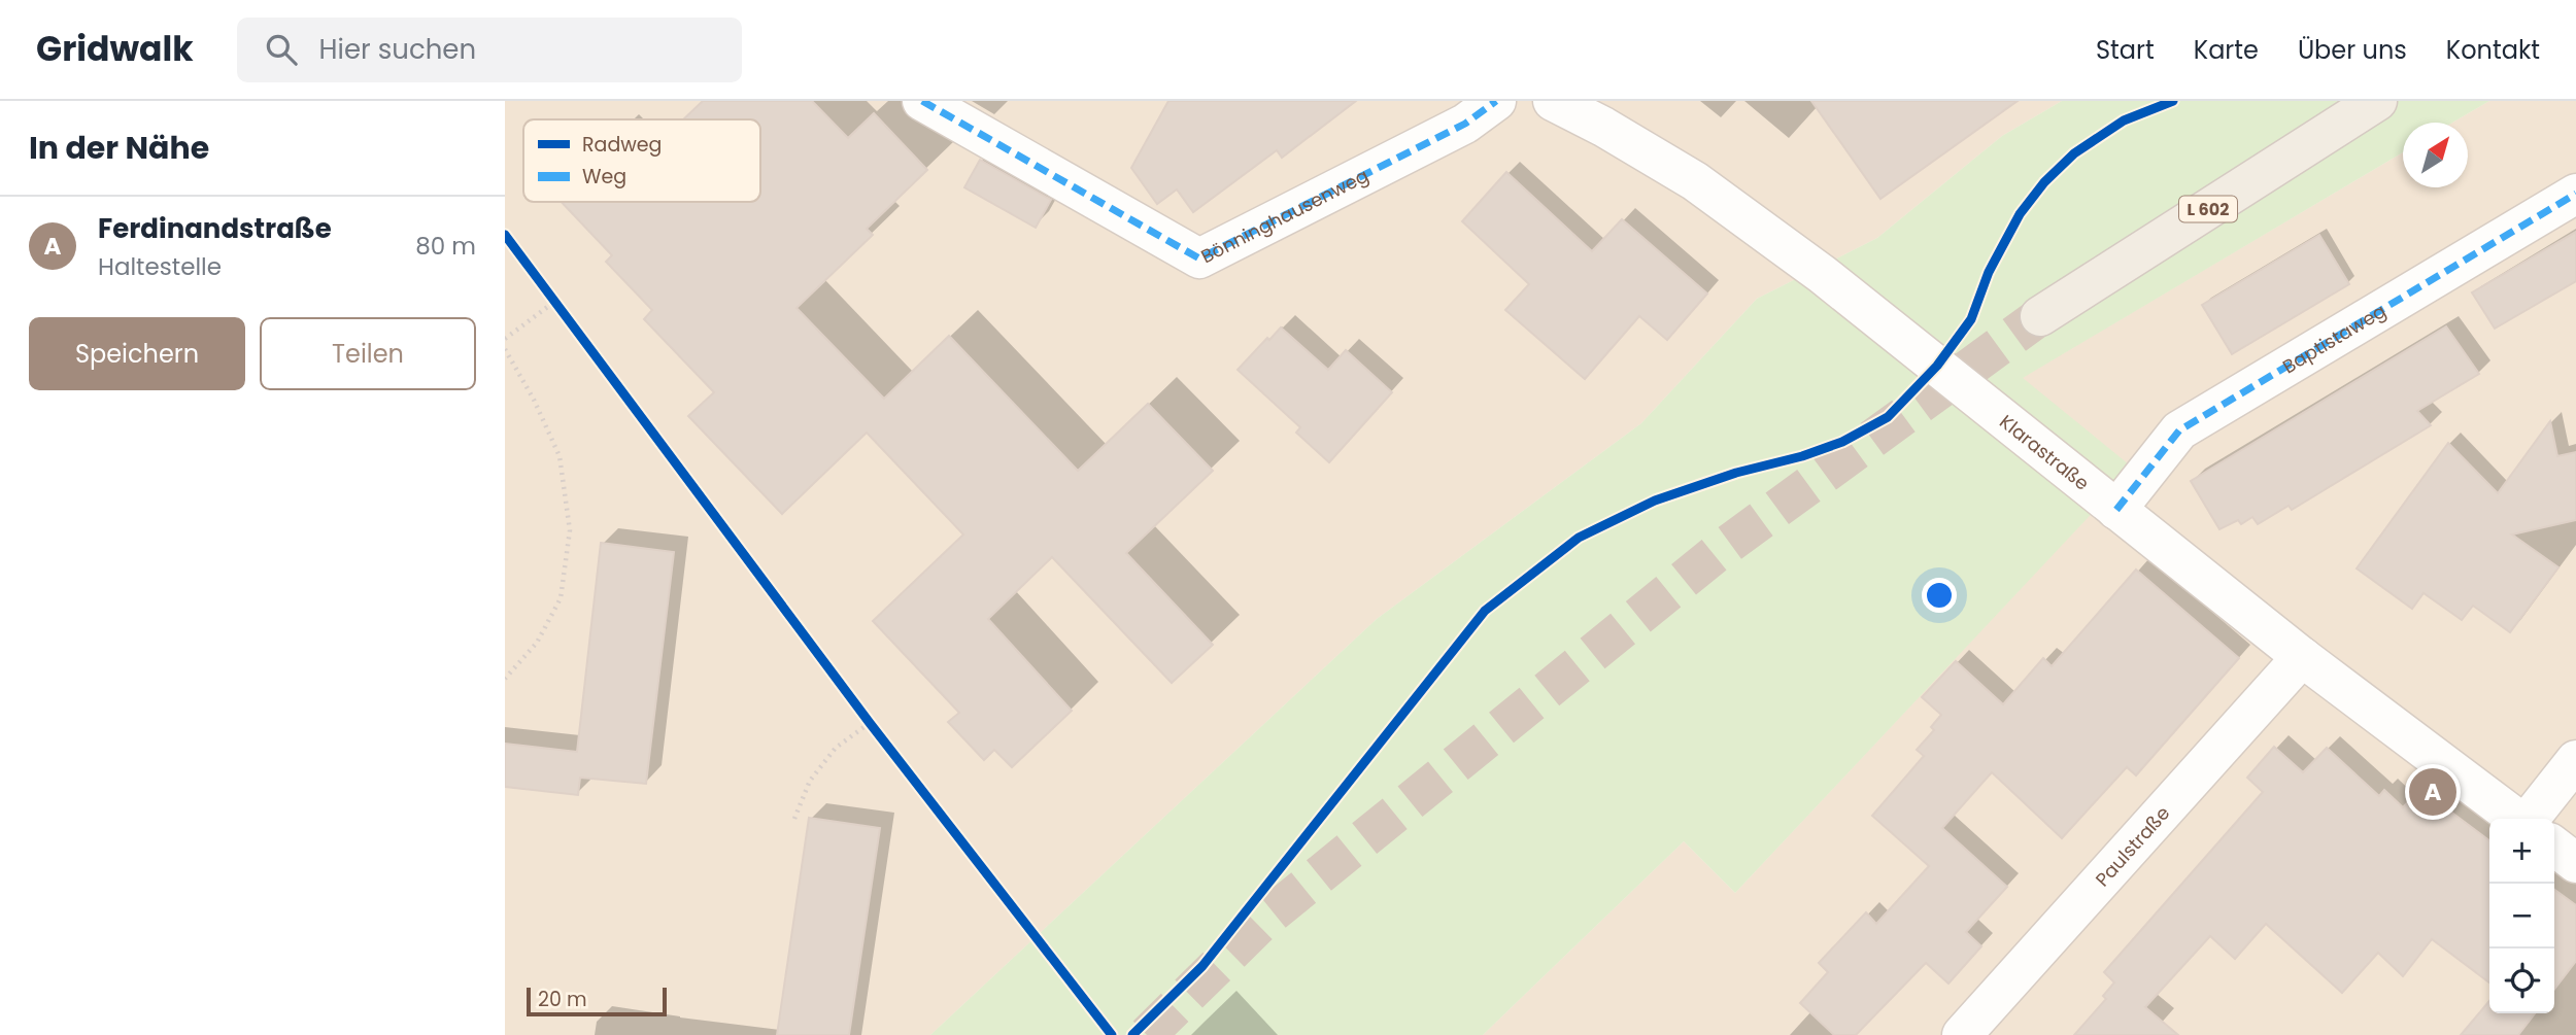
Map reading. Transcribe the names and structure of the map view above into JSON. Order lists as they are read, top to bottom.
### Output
{
  "streets": {
    "main road": ["L 602"],
    "street": [
      "Bönninghausenweg",
      "Baptistaweg",
      "Klarastraße",
      "Paulstraße"
    ]
  },
  "crossings": [
    ["Baptistaweg", "Klarastraße"],
    ["Klarastraße", "Paulstraße"]
  ],
  "legend": ["Radweg", "Weg"],
  "scale_bar": "20 m",
  "north": "top right",
  "page": {
    "header": "Gridwalk",
    "search": "Hier suchen",
    "nav": [
      "Start",
      "Karte",
      "Über uns",
      "Kontakt"
    ],
    "heading": "In der Nähe",
    "list": [
      {
        "mark": "A",
        "name": "Ferdinandstraße",
        "note": "Haltestelle",
        "value": "80 m"
      }
    ],
    "buttons": ["Speichern", "Teilen"],
    "pins": "A",
    "map_buttons": ["+", "−"],
    "scale": "20 m"
  }
}
